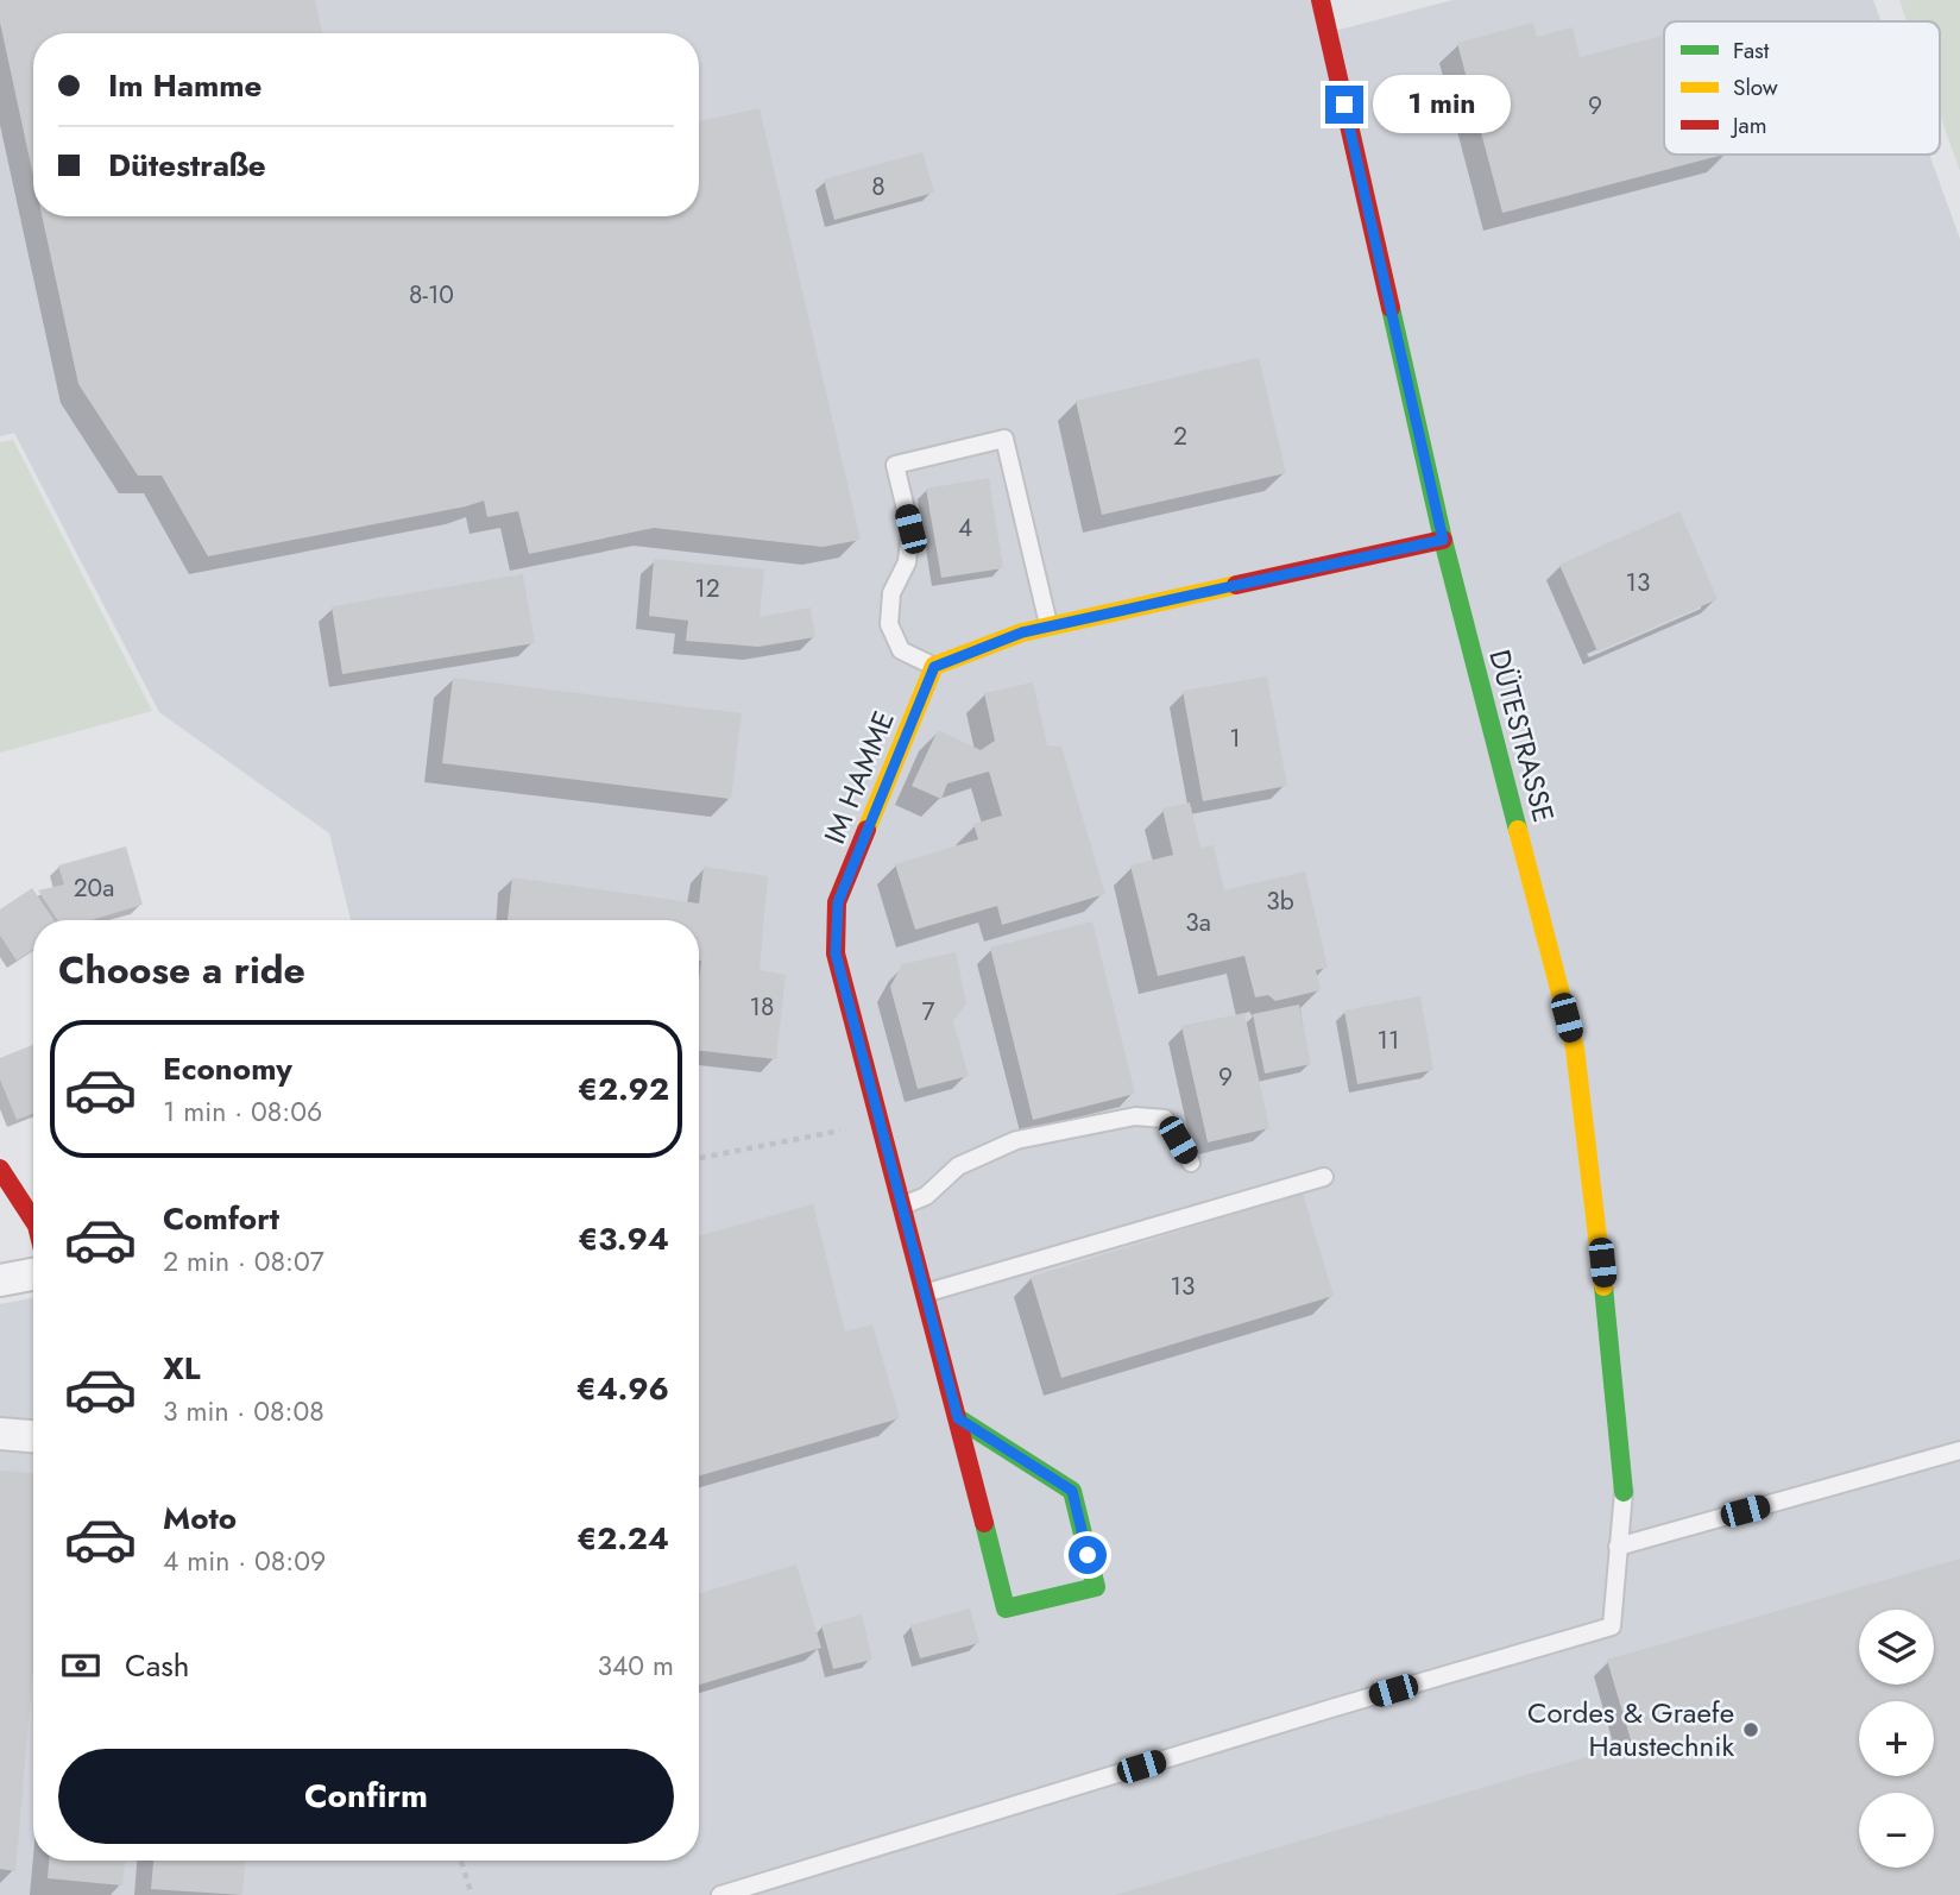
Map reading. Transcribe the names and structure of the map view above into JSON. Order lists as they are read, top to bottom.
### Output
{
  "streets": {
    "street": ["DÜTESTRASSE", "IM HAMME"]
  },
  "places": ["Cordes & Graefe Haustechnik"],
  "house_numbers": [
    "9",
    "8",
    "8-10",
    "2",
    "4",
    "13",
    "12",
    "1",
    "20a",
    "3b",
    "3a",
    "18",
    "7",
    "11",
    "9",
    "13"
  ],
  "legend": ["Fast", "Slow", "Jam"],
  "page": {
    "banner": ["Im Hamme", "Dütestraße"],
    "bubble": "1 min",
    "heading": "Choose a ride",
    "list": [
      {
        "name": "Economy",
        "note": "1 min · 08:06",
        "value": "€2.92"
      },
      {
        "name": "Comfort",
        "note": "2 min · 08:07",
        "value": "€3.94"
      },
      {
        "name": "XL",
        "note": "3 min · 08:08",
        "value": "€4.96"
      },
      {
        "name": "Moto",
        "note": "4 min · 08:09",
        "value": "€2.24"
      }
    ],
    "map_buttons": ["+", "−"],
    "pay": ["Cash", "340 m"],
    "buttons": "Confirm"
  }
}
